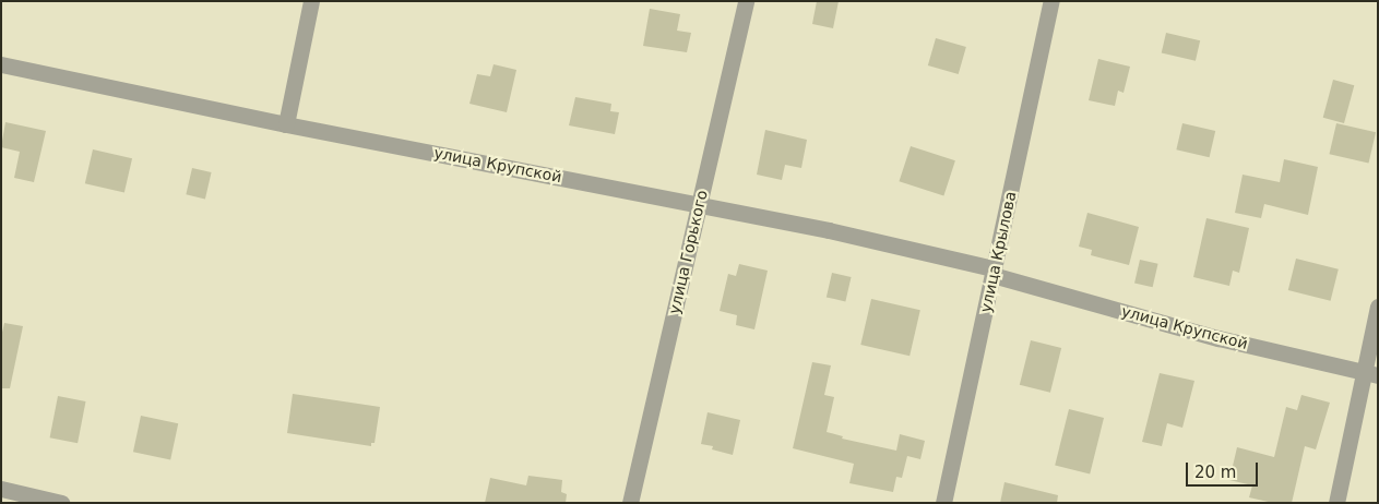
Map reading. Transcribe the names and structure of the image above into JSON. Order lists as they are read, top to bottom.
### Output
{
  "streets": {
    "street": ["улица Крупской", "улица Горького", "улица Крылова"]
  },
  "crossings": [
    ["улица Крупской", "улица Горького"],
    ["улица Крупской", "улица Крылова"]
  ],
  "scale_bar": "20 m"
}
